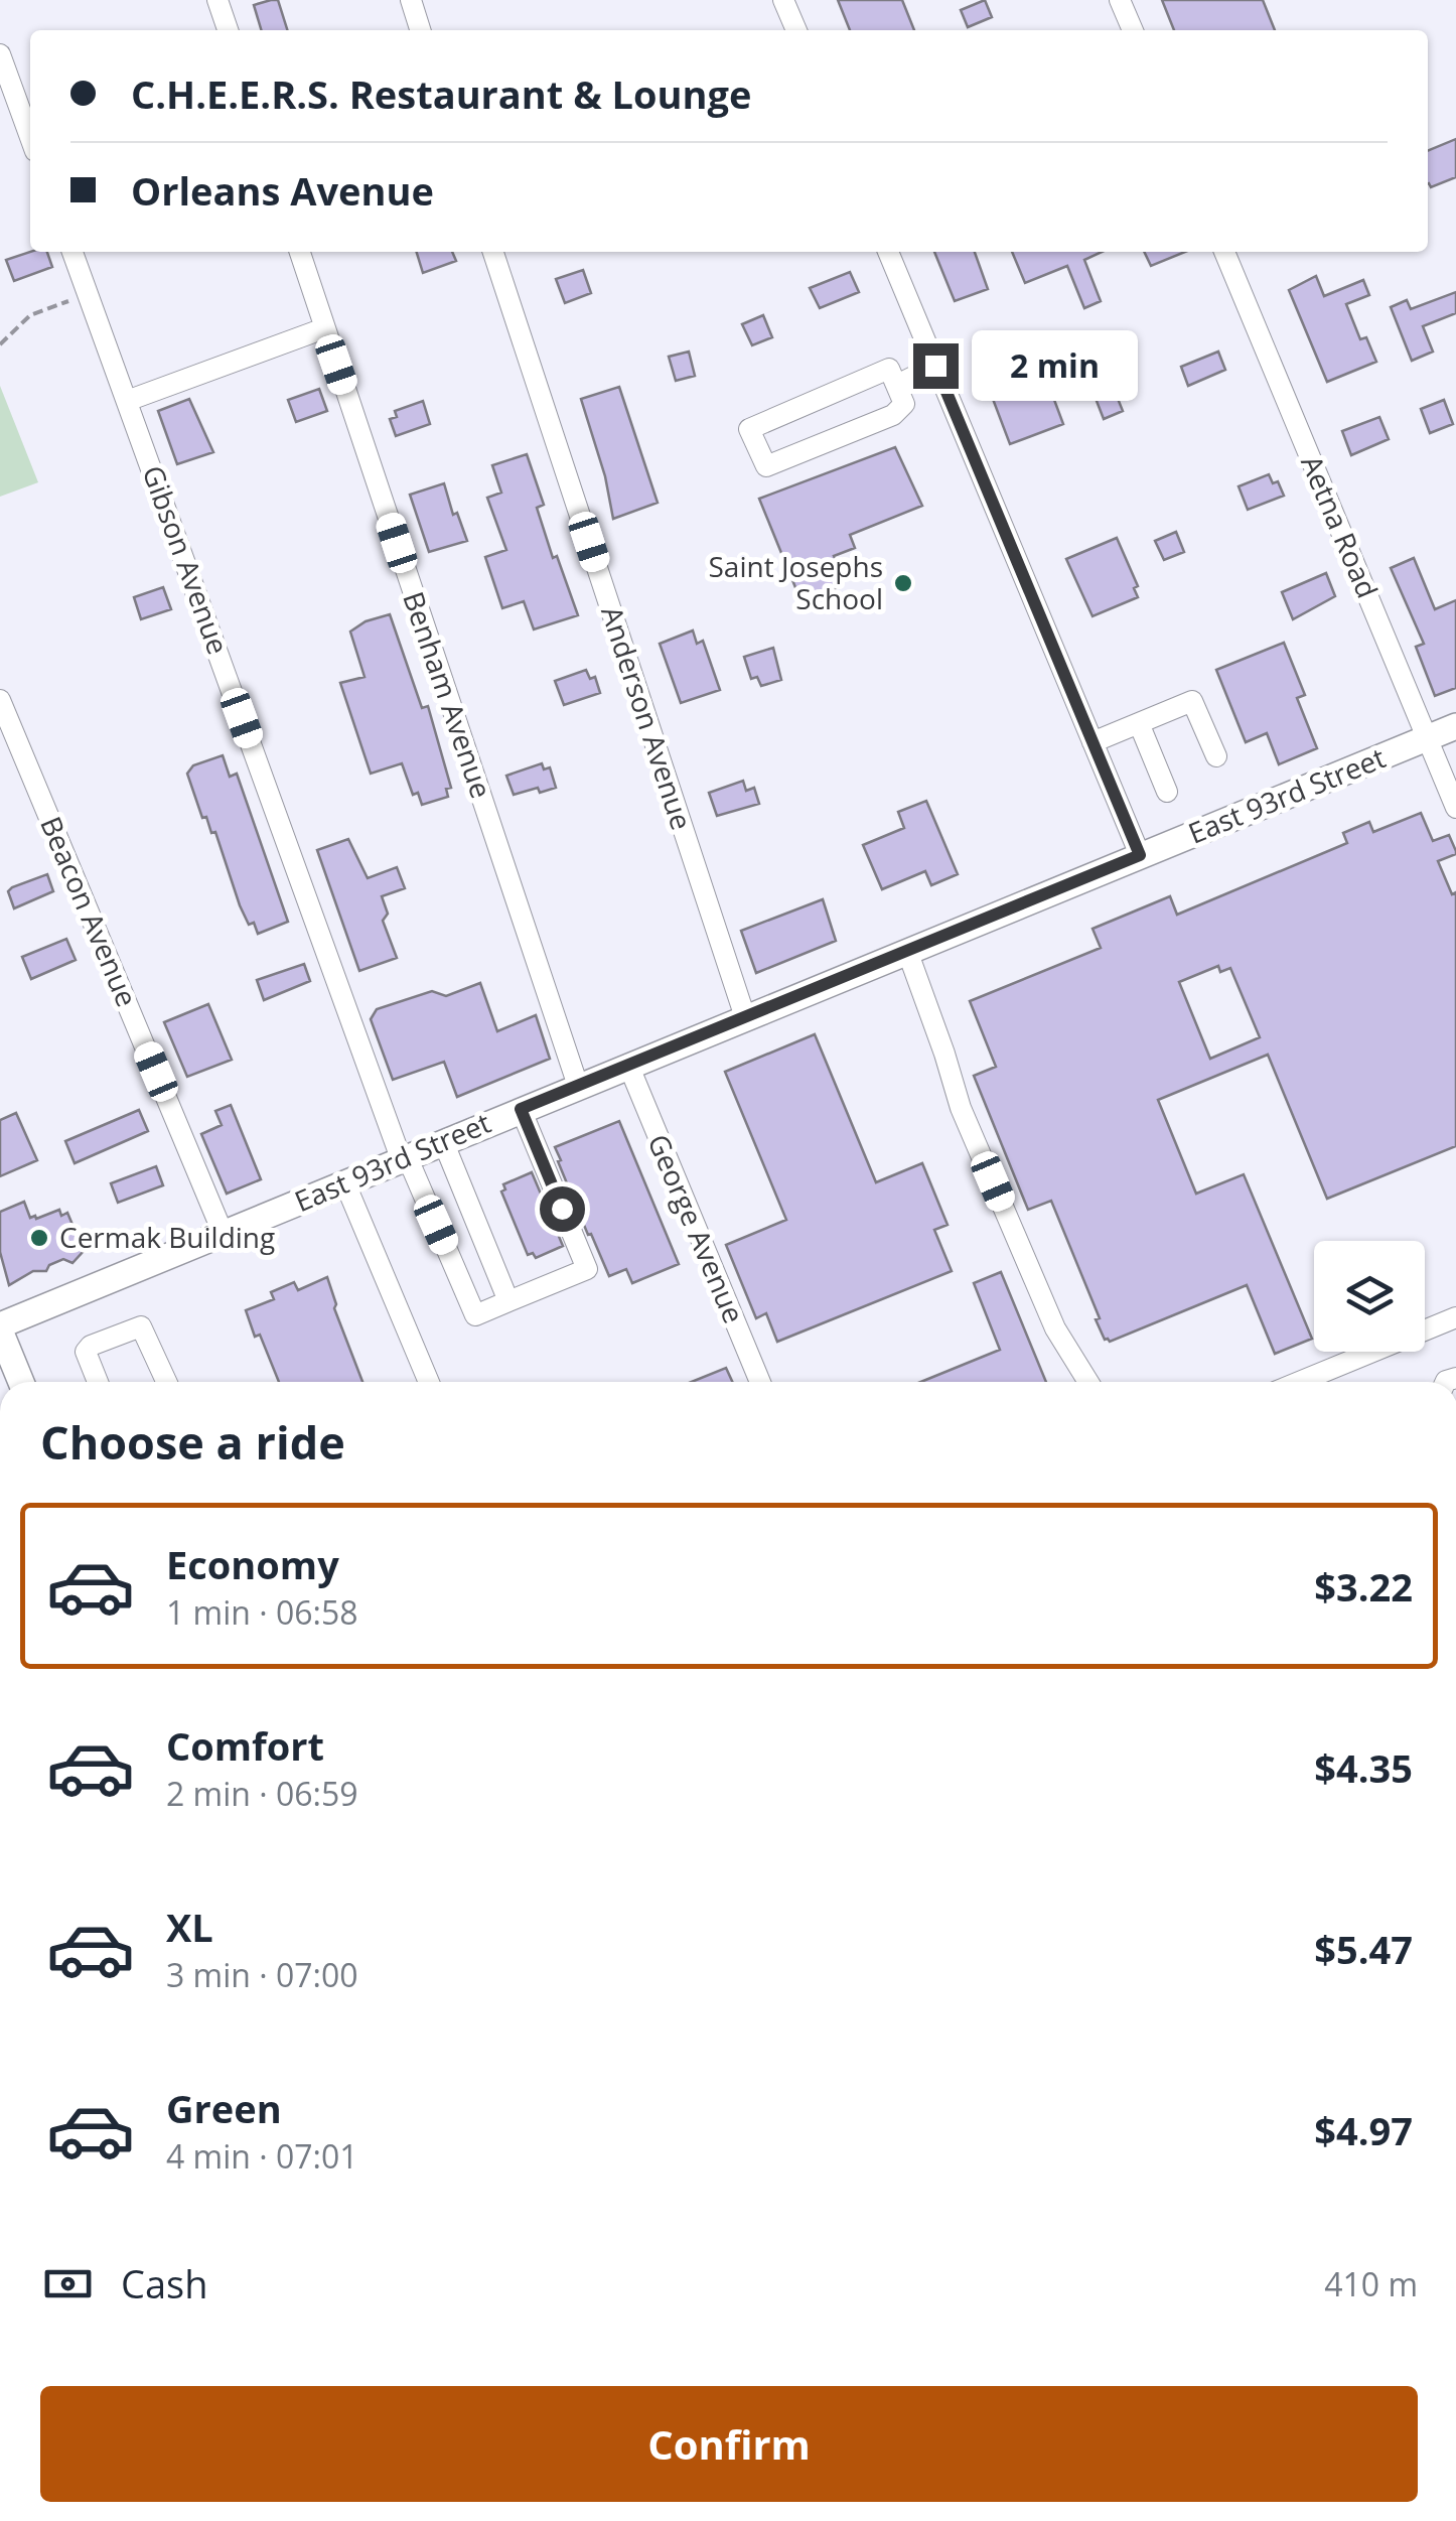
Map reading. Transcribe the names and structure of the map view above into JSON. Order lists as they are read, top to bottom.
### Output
{
  "streets": {
    "main road": ["East 93rd Street"],
    "street": [
      "Aetna Road",
      "Gibson Avenue",
      "Benham Avenue",
      "Anderson Avenue",
      "Beacon Avenue",
      "George Avenue"
    ]
  },
  "crossings": [
    ["Aetna Road", "East 93rd Street"],
    ["Gibson Avenue", "East 93rd Street"],
    ["Benham Avenue", "East 93rd Street"],
    ["Anderson Avenue", "East 93rd Street"],
    ["East 93rd Street", "Beacon Avenue"],
    ["East 93rd Street", "George Avenue"]
  ],
  "places": ["Saint Josephs School", "Cermak Building"],
  "page": {
    "banner": ["C.H.E.E.R.S. Restaurant & Lounge", "Orleans Avenue"],
    "bubble": "2 min",
    "heading": "Choose a ride",
    "list": [
      {
        "name": "Economy",
        "note": "1 min · 06:58",
        "value": "$3.22"
      },
      {
        "name": "Comfort",
        "note": "2 min · 06:59",
        "value": "$4.35"
      },
      {
        "name": "XL",
        "note": "3 min · 07:00",
        "value": "$5.47"
      },
      {
        "name": "Green",
        "note": "4 min · 07:01",
        "value": "$4.97"
      }
    ],
    "pay": ["Cash", "410 m"],
    "buttons": "Confirm"
  }
}
